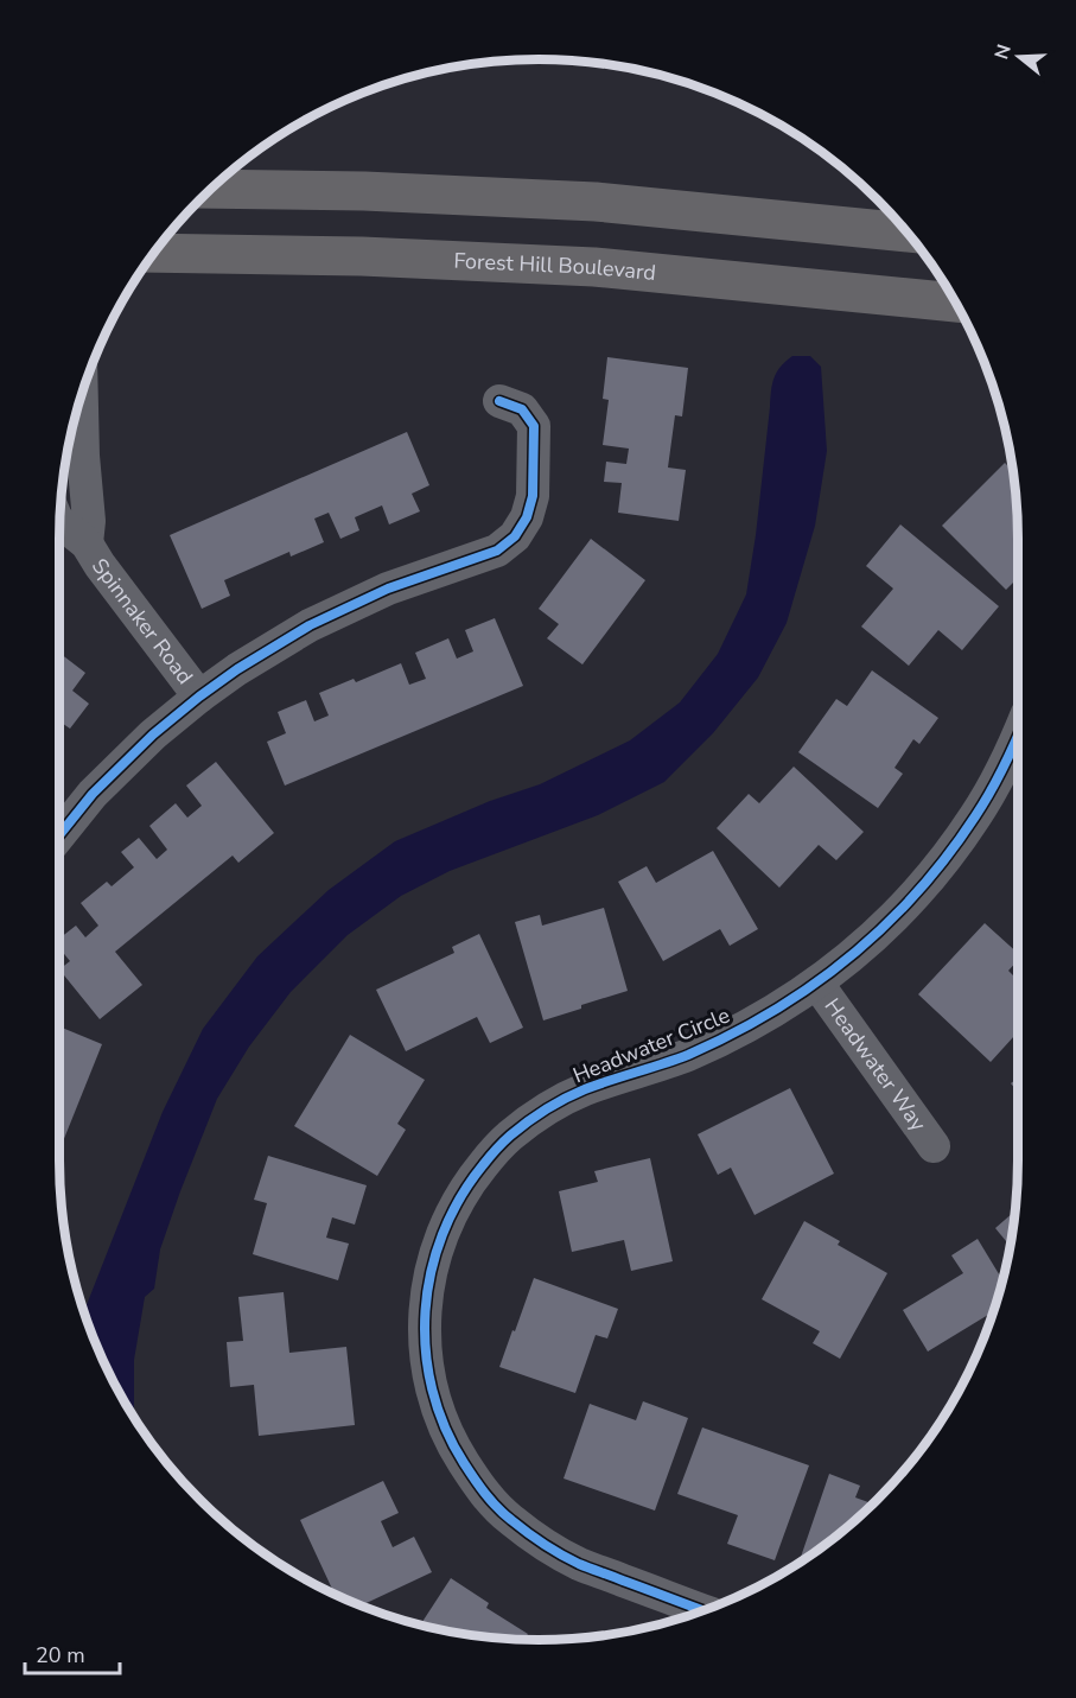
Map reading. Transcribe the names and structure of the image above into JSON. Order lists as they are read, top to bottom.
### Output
{
  "streets": {
    "main road": ["Forest Hill Boulevard"],
    "street": ["Spinnaker Road", "Headwater Circle", "Headwater Way"]
  },
  "crossings": [
    ["Headwater Circle", "Headwater Way"]
  ],
  "scale_bar": "20 m",
  "north": "left"
}
